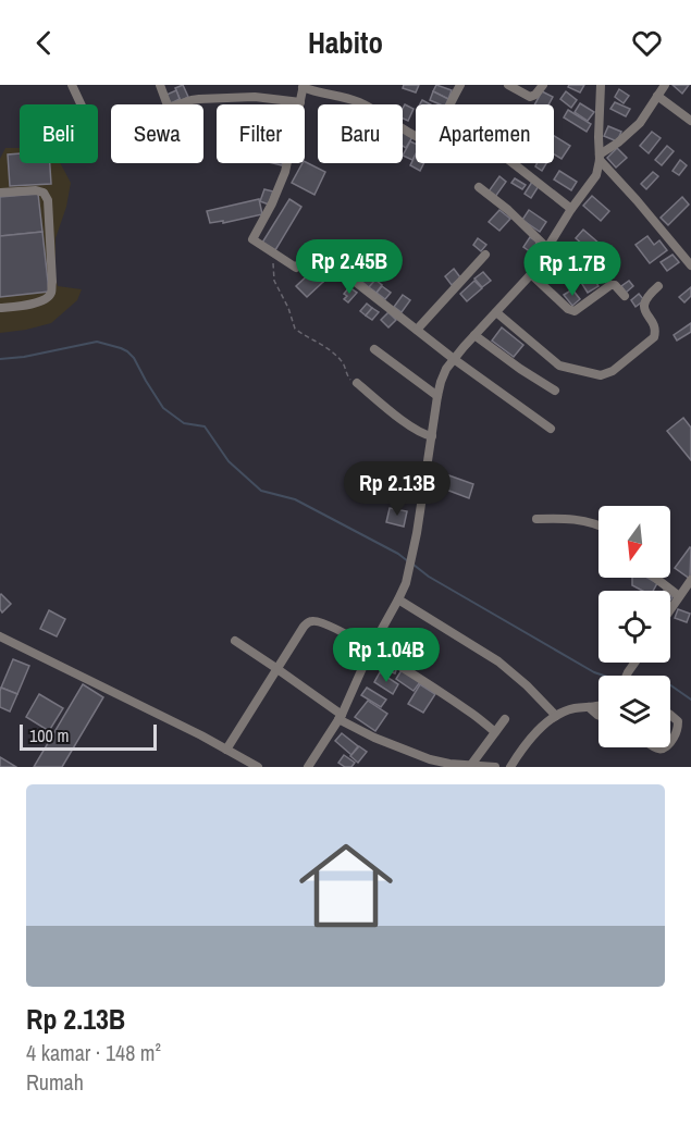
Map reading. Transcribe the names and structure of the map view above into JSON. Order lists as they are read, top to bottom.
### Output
{
  "scale_bar": "100 m",
  "north": "bottom",
  "page": {
    "header": "Habito",
    "chip": [
      "Beli",
      "Sewa",
      "Filter",
      "Baru",
      "Apartemen"
    ],
    "price": [
      "Rp 2.45B",
      "Rp 1.7B",
      "Rp 2.13B",
      "Rp 1.04B"
    ],
    "scale": "100 m",
    "list": [
      {
        "name": "Rp 2.13B",
        "note": "4 kamar · 148 m² · Rumah"
      }
    ]
  }
}
